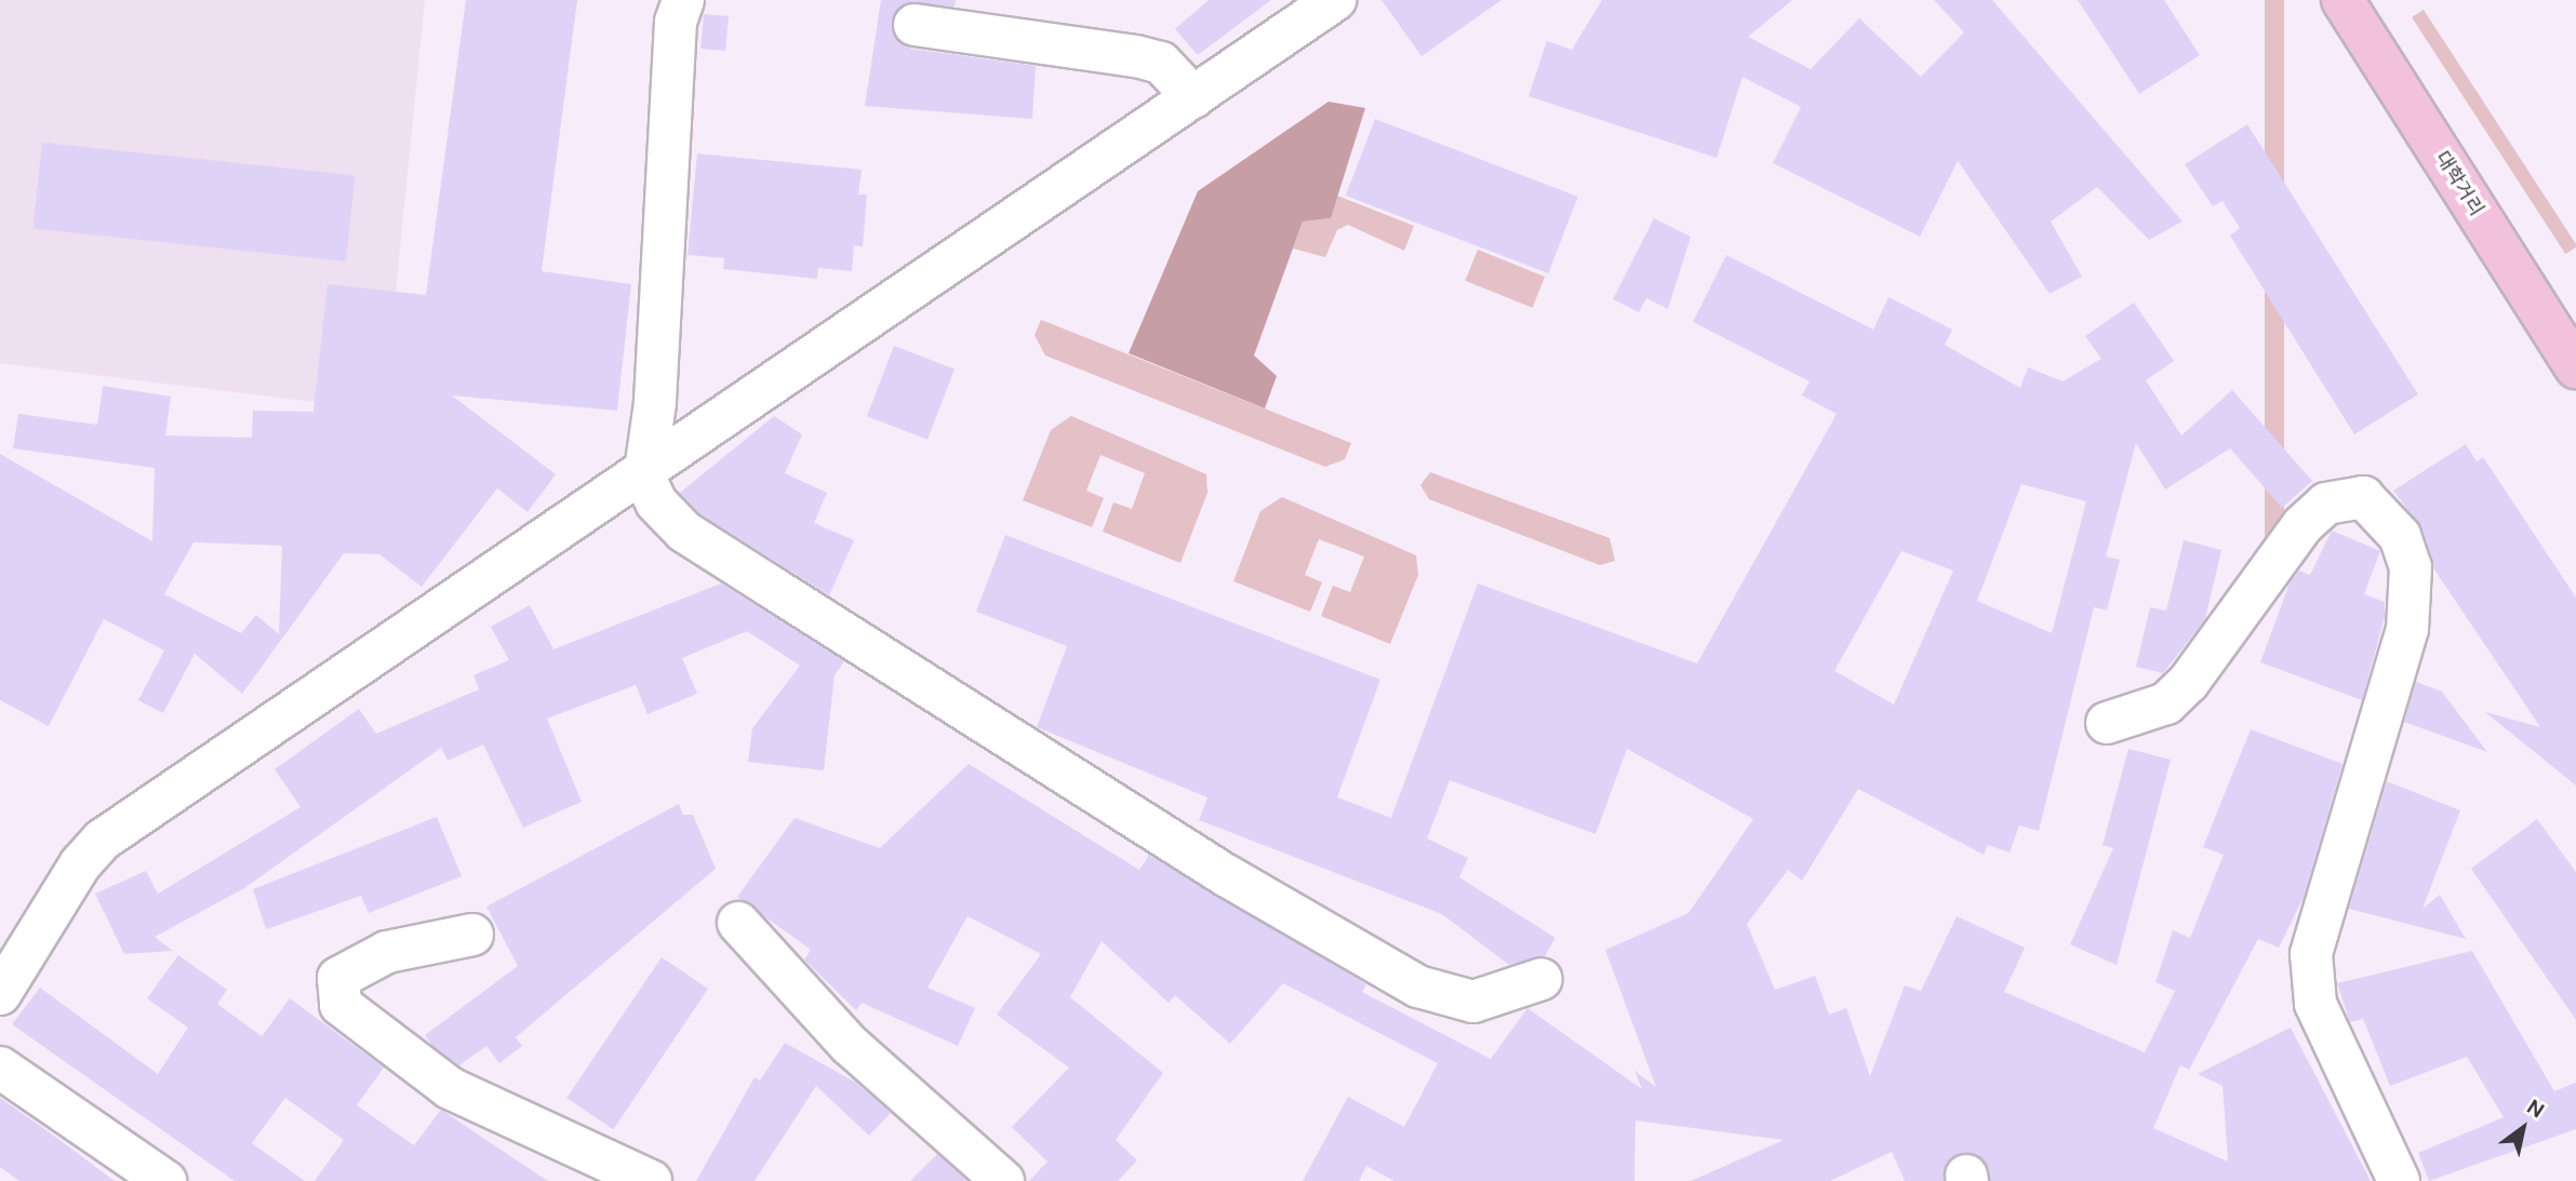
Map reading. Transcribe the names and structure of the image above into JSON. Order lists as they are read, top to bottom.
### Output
{
  "streets": {
    "main road": ["대학거리"]
  },
  "north": "top right"
}
